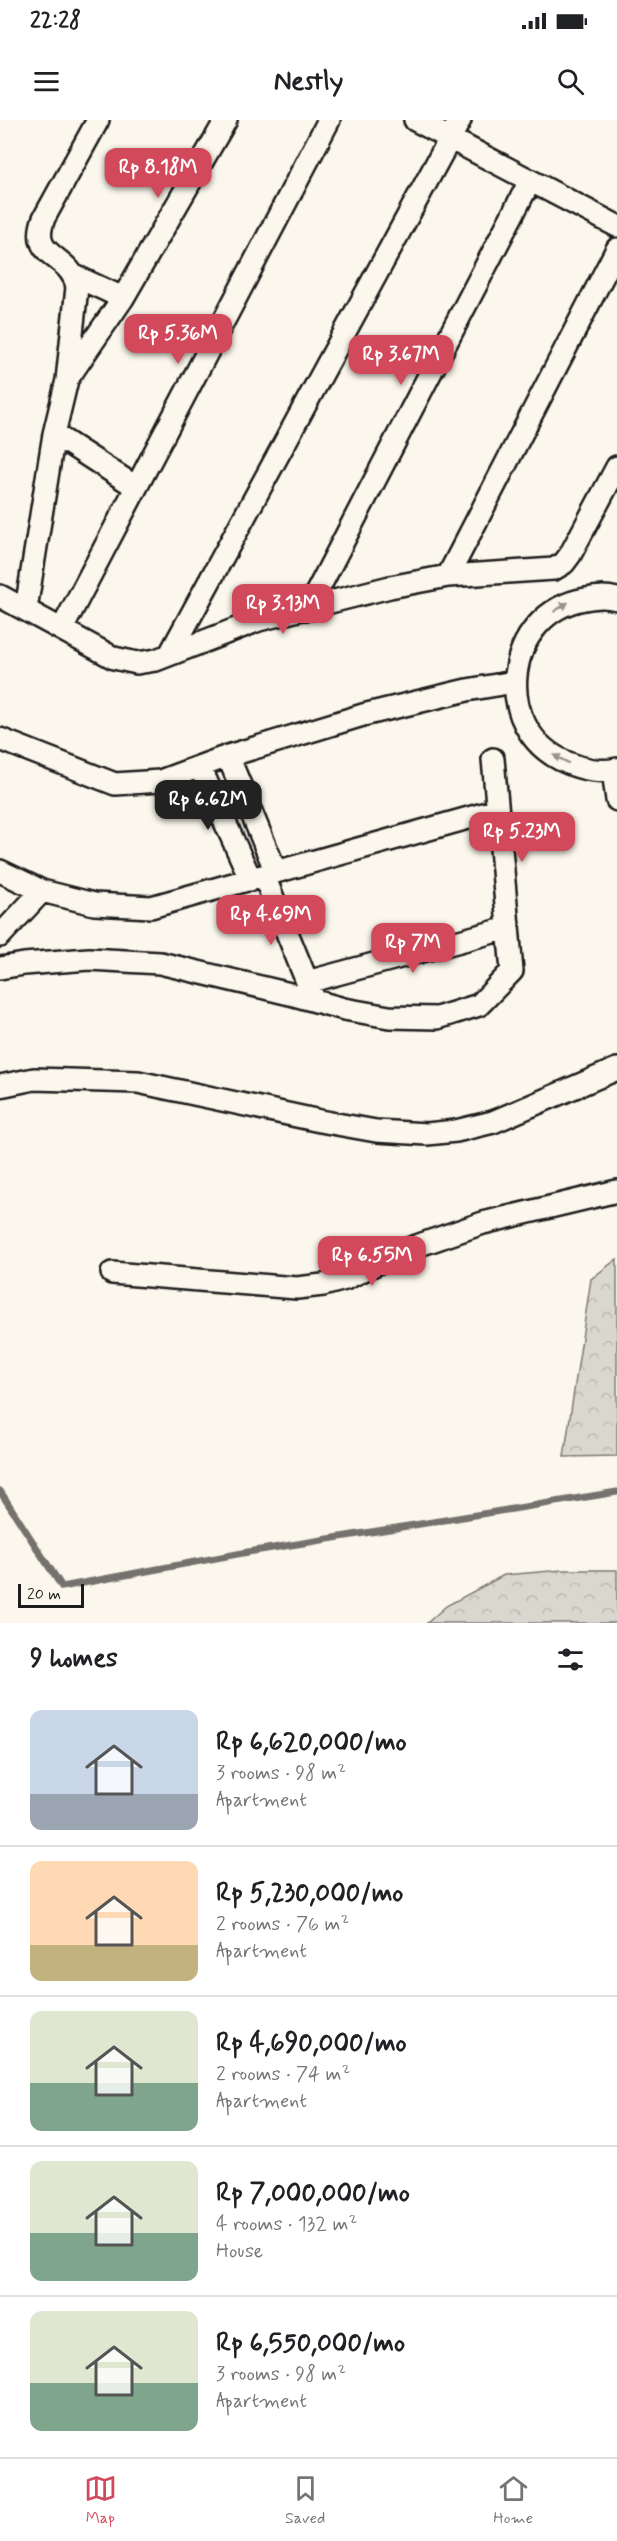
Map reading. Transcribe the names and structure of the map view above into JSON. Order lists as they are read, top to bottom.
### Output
{
  "scale_bar": "20 m",
  "page": {
    "status": "22:28",
    "header": "Nestly",
    "price": [
      "Rp 8.18M",
      "Rp 5.36M",
      "Rp 3.67M",
      "Rp 3.13M",
      "Rp 6.62M",
      "Rp 5.23M",
      "Rp 4.69M",
      "Rp 7M",
      "Rp 6.55M"
    ],
    "scale": "20 m",
    "heading": "9 homes",
    "list": [
      {
        "name": "Rp 6,620,000/mo",
        "note": "3 rooms · 98 m² · Apartment"
      },
      {
        "name": "Rp 5,230,000/mo",
        "note": "2 rooms · 76 m² · Apartment"
      },
      {
        "name": "Rp 4,690,000/mo",
        "note": "2 rooms · 74 m² · Apartment"
      },
      {
        "name": "Rp 7,000,000/mo",
        "note": "4 rooms · 132 m² · House"
      },
      {
        "name": "Rp 6,550,000/mo",
        "note": "3 rooms · 98 m² · Apartment"
      }
    ],
    "tabs": ["Map", "Saved", "Home"]
  }
}
